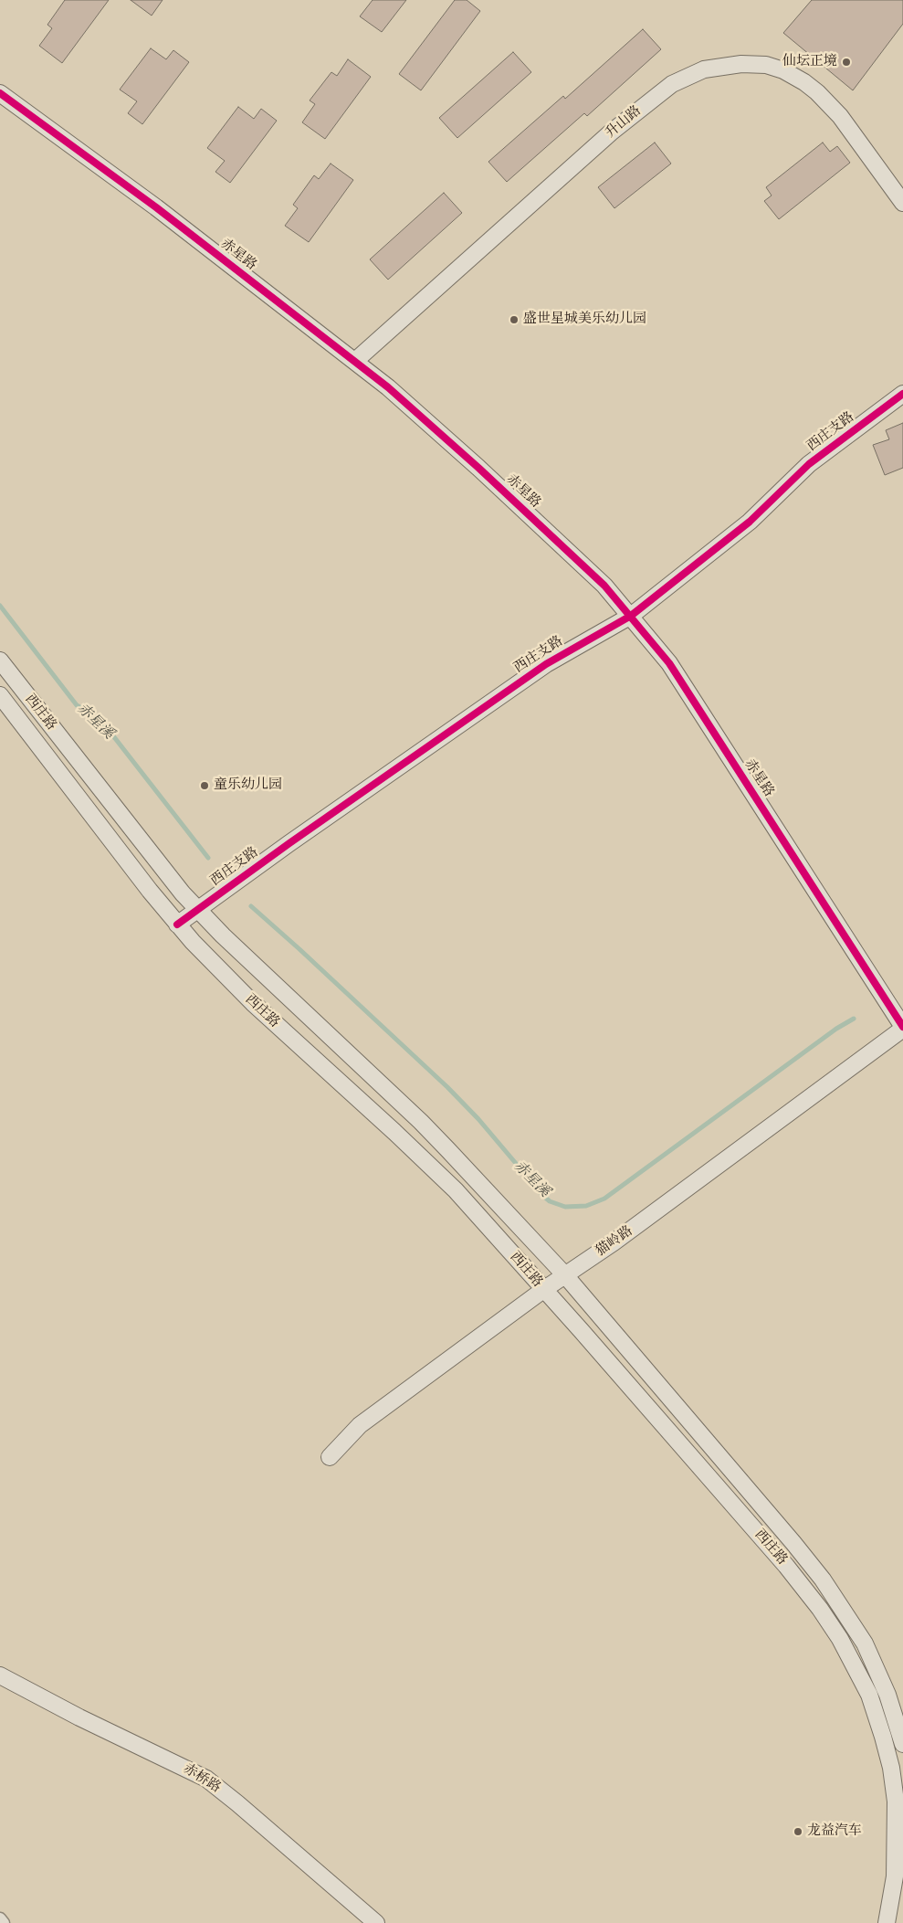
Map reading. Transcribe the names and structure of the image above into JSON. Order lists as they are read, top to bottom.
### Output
{
  "streets": {
    "street": [
      "升山路",
      "赤星路",
      "西庄支路",
      "西庄路",
      "猫岭路",
      "赤桥路"
    ]
  },
  "crossings": [
    ["升山路", "赤星路"],
    ["赤星路", "西庄支路"],
    ["赤星路", "猫岭路"],
    ["西庄支路", "西庄路"],
    ["西庄路", "猫岭路"]
  ],
  "water": ["赤星溪"],
  "places": [
    "仙坛正境",
    "盛世星城美乐幼儿园",
    "童乐幼儿园",
    "龙益汽车"
  ]
}
